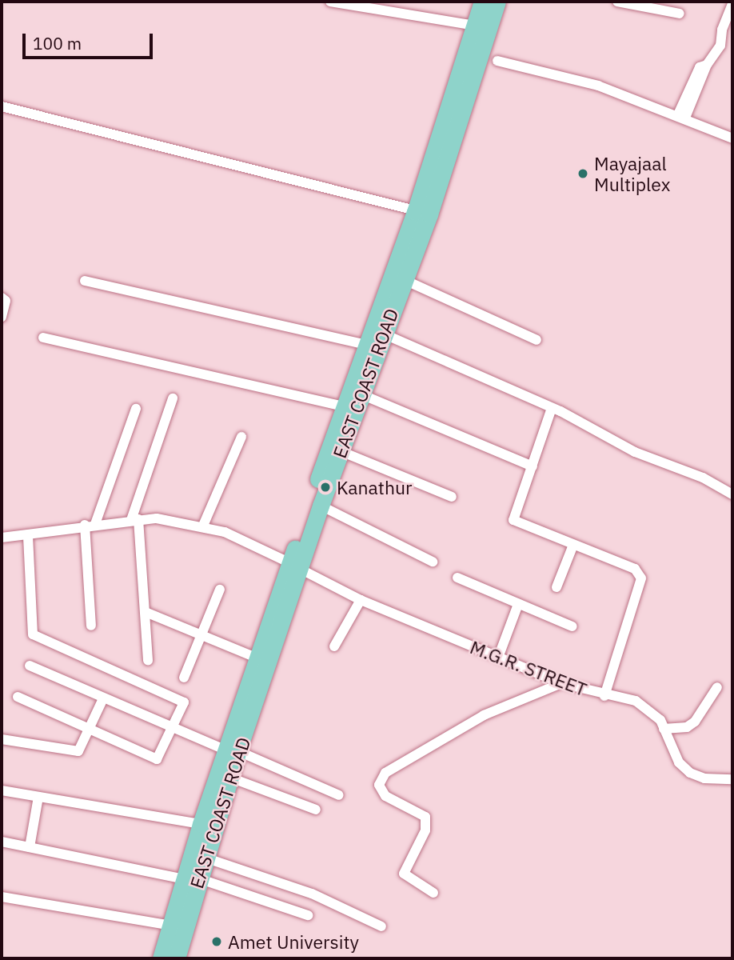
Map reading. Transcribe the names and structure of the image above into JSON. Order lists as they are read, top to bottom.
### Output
{
  "streets": {
    "main road": ["EAST COAST ROAD"],
    "street": ["M.G.R. STREET"]
  },
  "crossings": [
    ["EAST COAST ROAD", "M.G.R. STREET"]
  ],
  "places": ["Mayajaal Multiplex", "Kanathur", "Amet University"],
  "scale_bar": "100 m"
}
